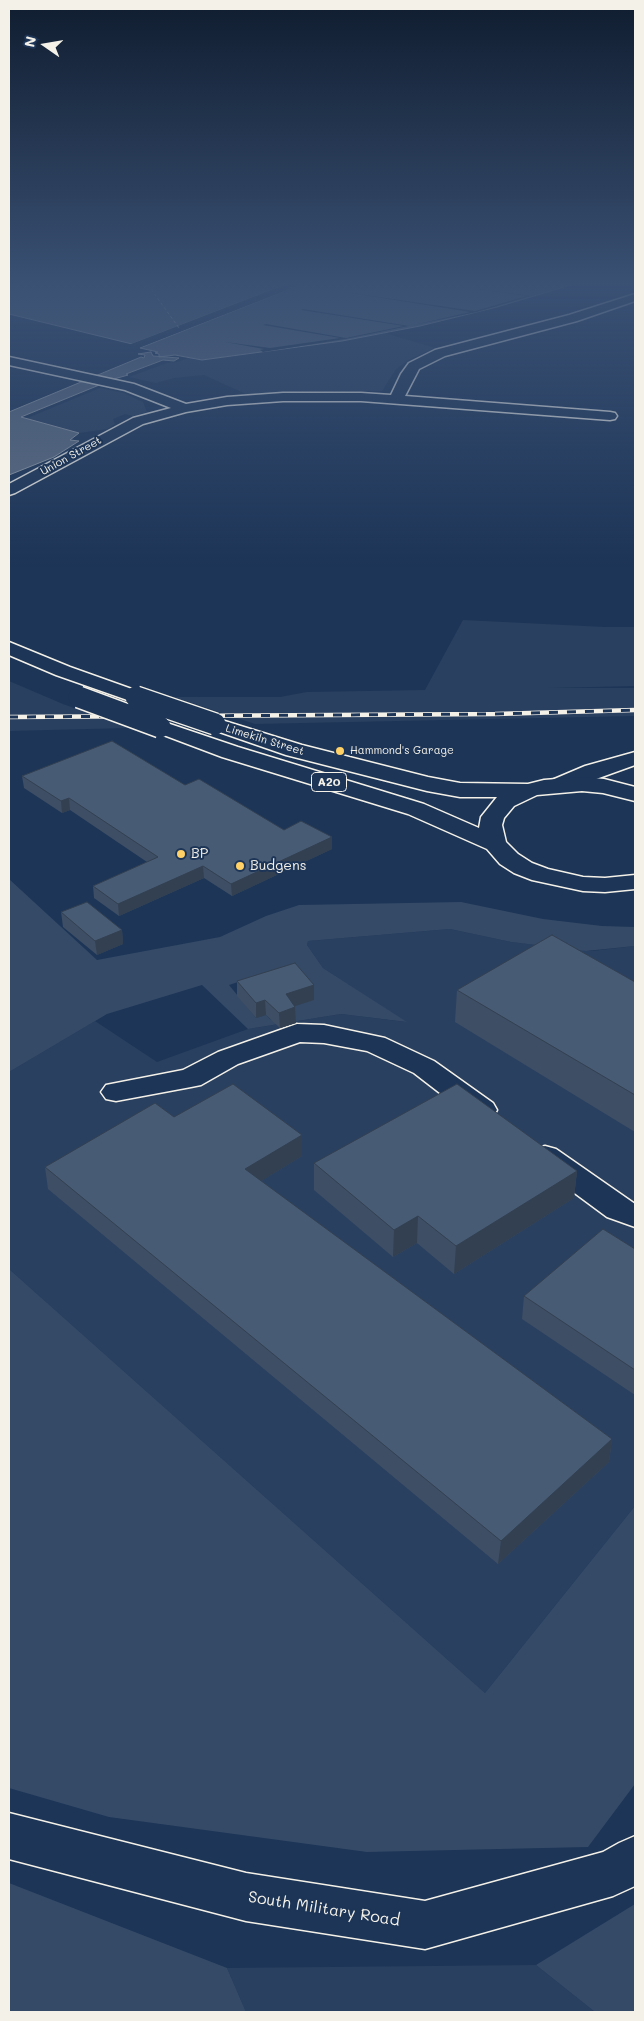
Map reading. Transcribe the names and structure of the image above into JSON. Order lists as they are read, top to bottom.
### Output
{
  "streets": {
    "main road": [
      "Union Street",
      "Limekiln Street",
      "A20",
      "South Military Road"
    ]
  },
  "places": ["Hammond's Garage", "BP", "Budgens"],
  "north": "left"
}
